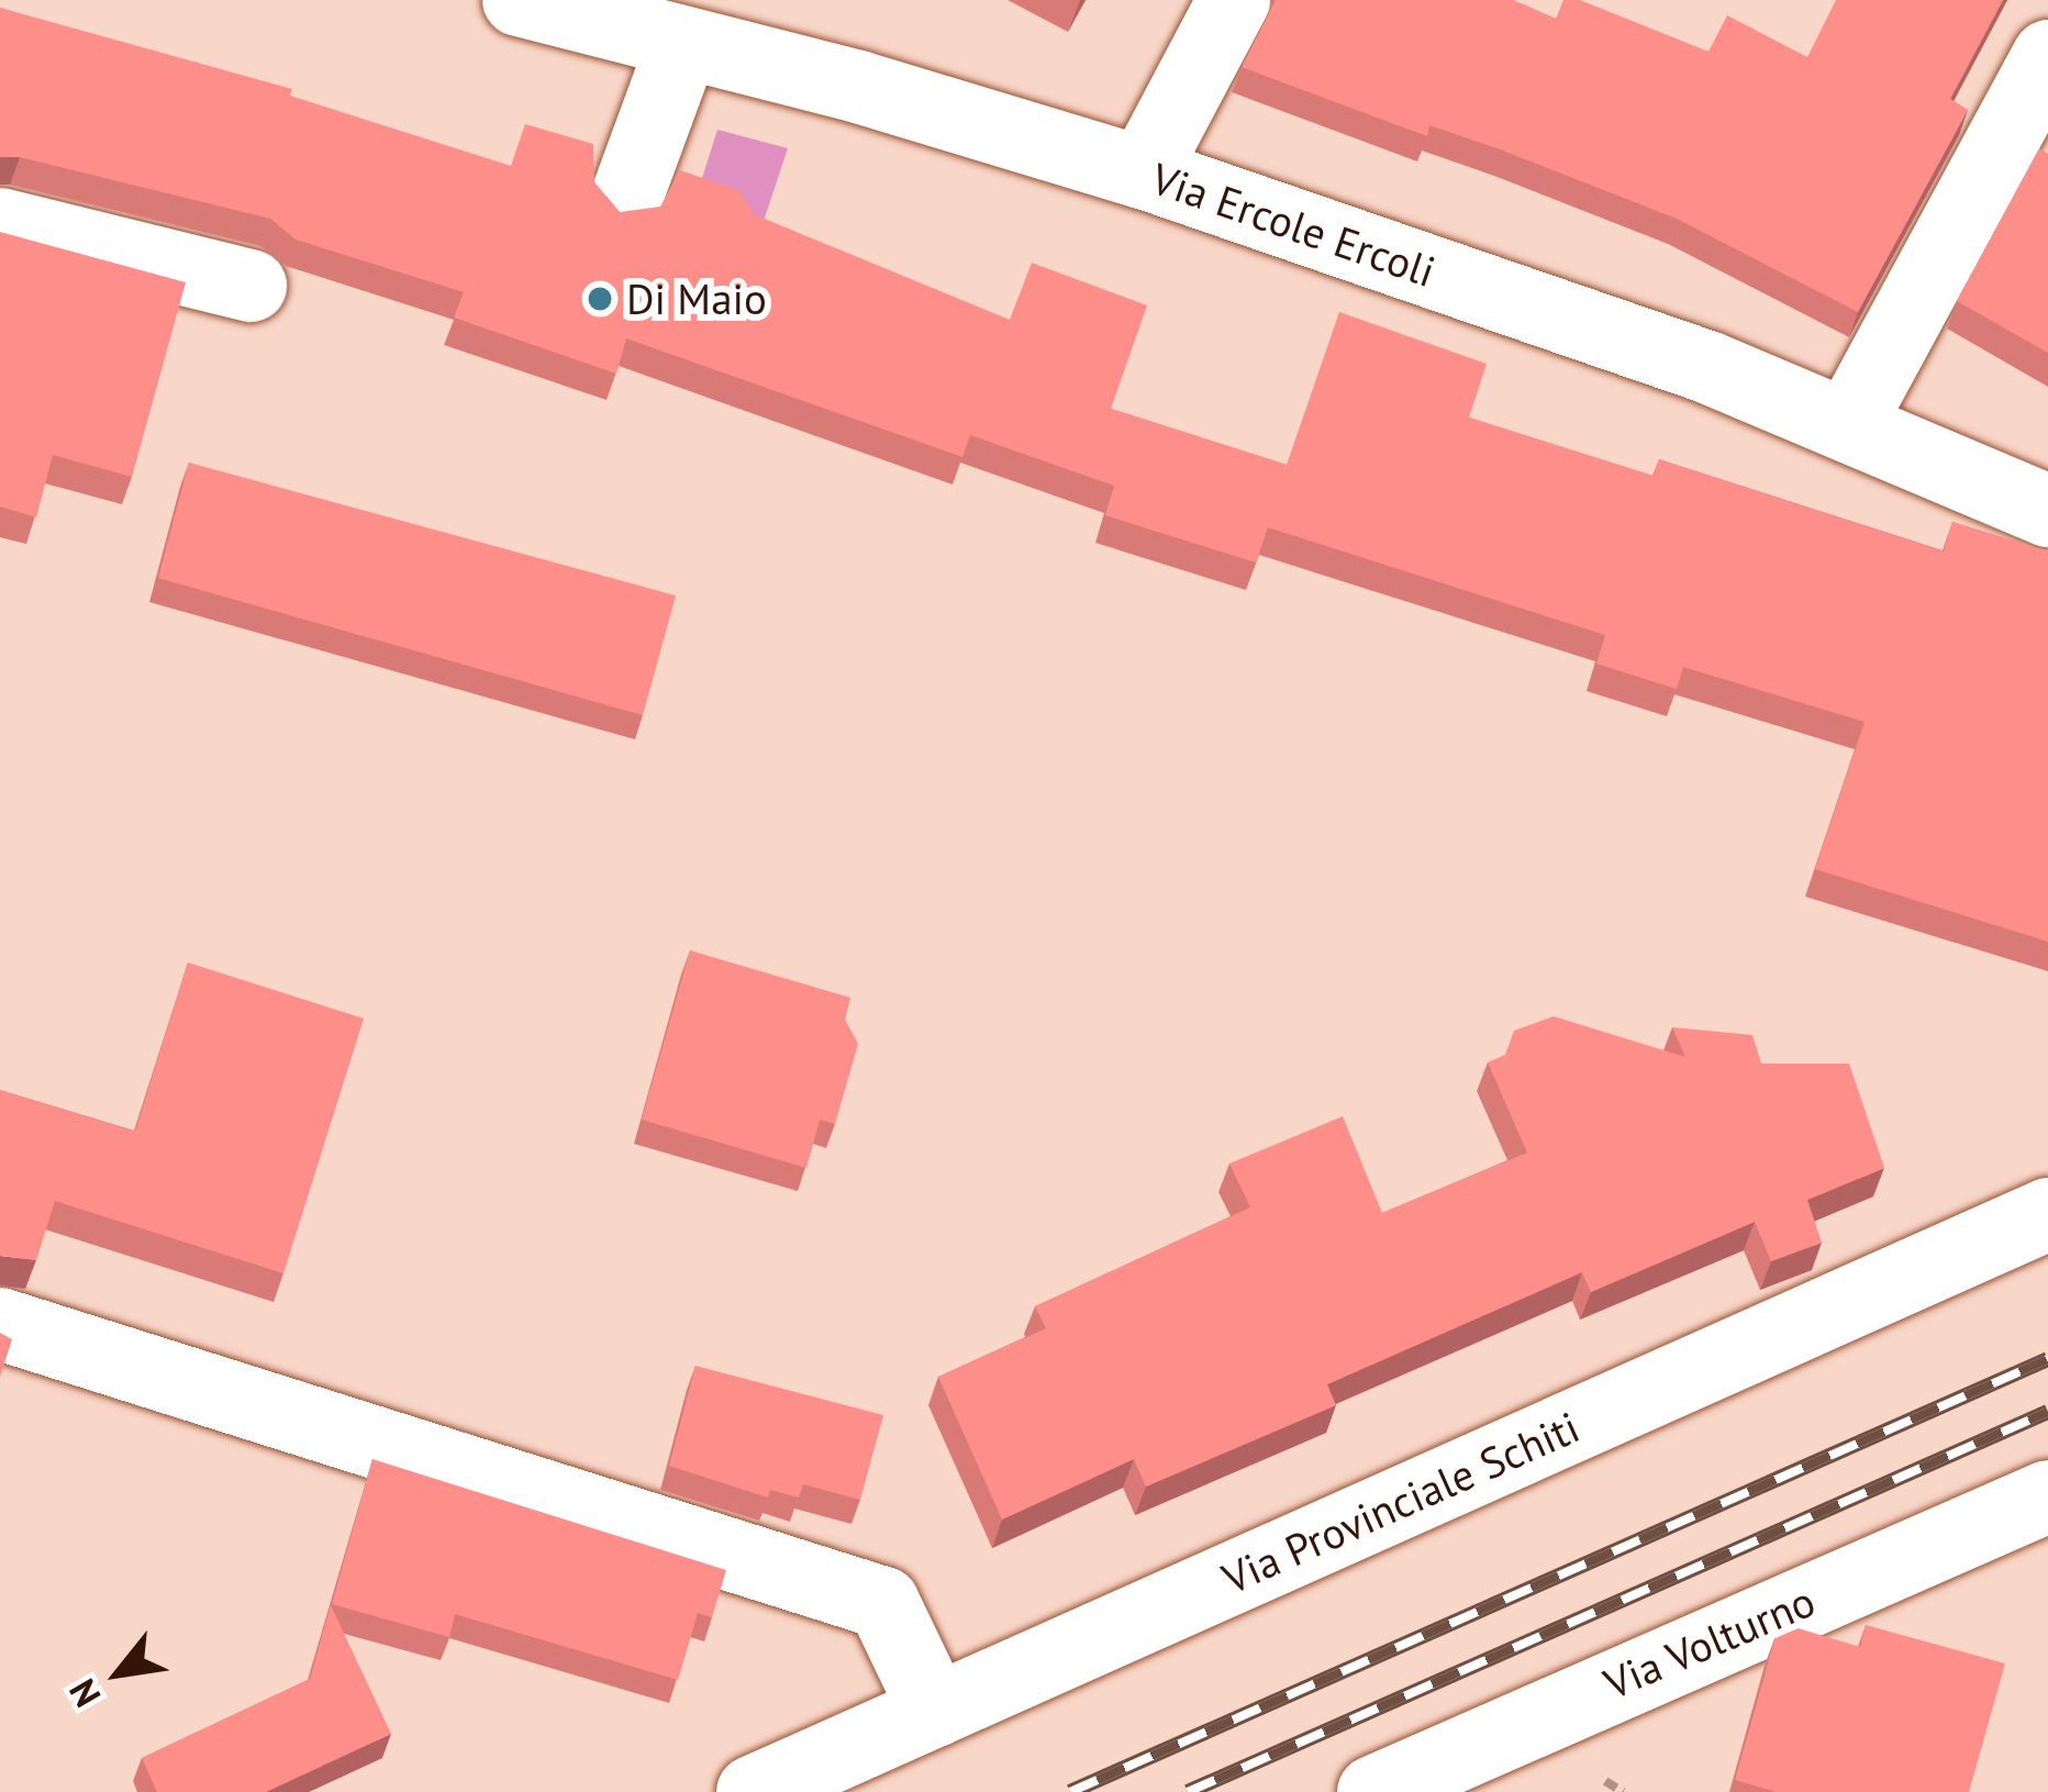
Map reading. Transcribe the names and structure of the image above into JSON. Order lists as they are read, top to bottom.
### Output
{
  "streets": {
    "street": ["Via Ercole Ercoli", "Via Provinciale Schiti", "Via Volturno"]
  },
  "places": ["Di Maio"],
  "north": "bottom left"
}
